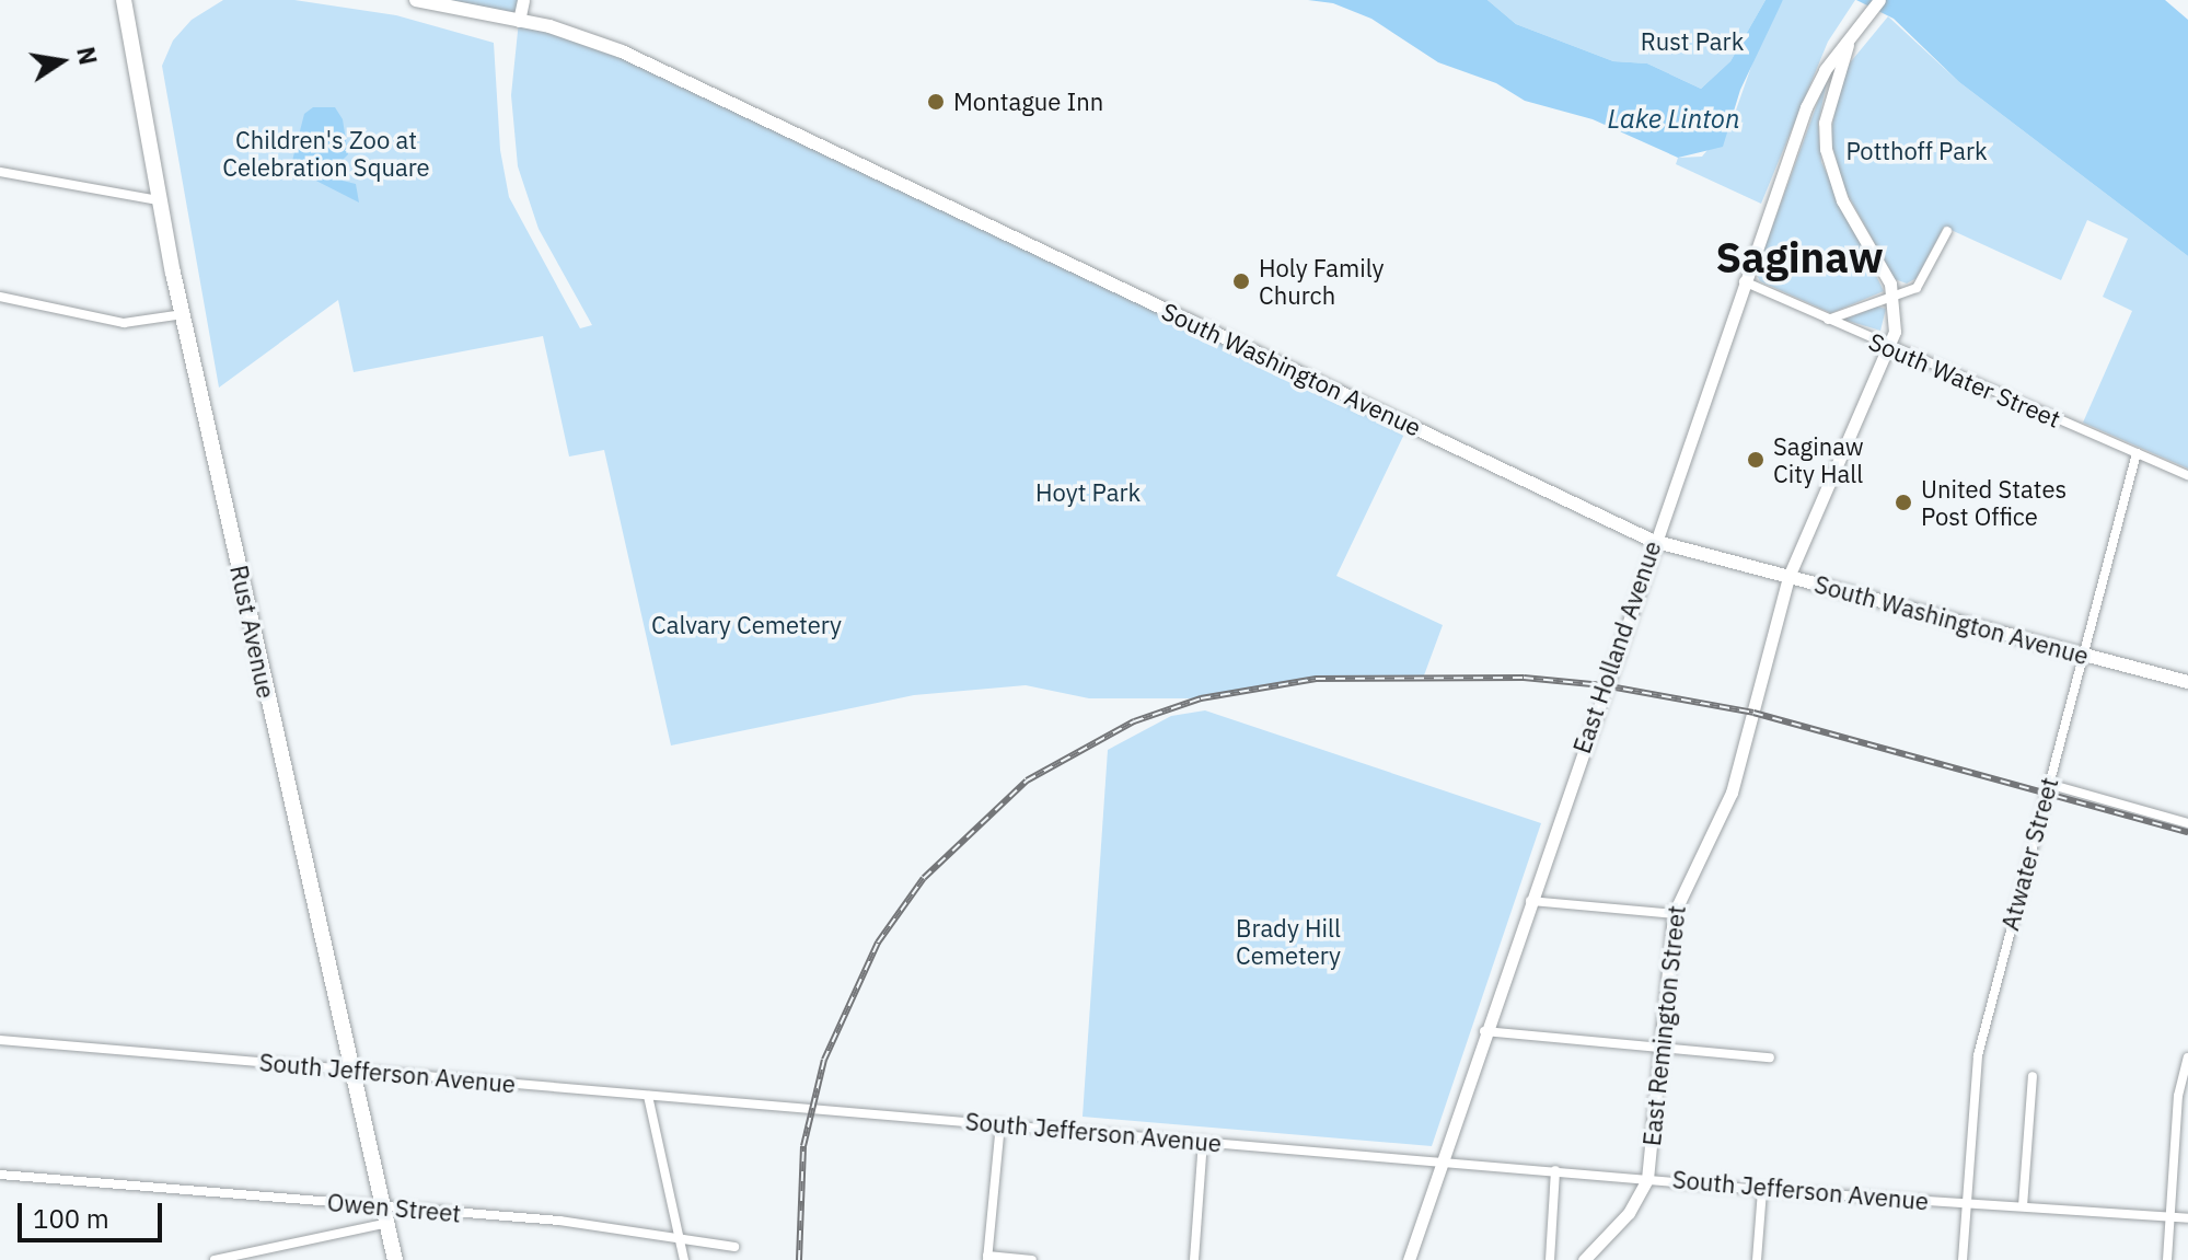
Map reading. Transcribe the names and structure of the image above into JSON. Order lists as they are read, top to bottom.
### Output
{
  "streets": {
    "highway": ["Rust Avenue"],
    "main road": ["South Washington Avenue", "East Holland Avenue", "East Remington Street"],
    "street": [
      "South Water Street",
      "Atwater Street",
      "South Jefferson Avenue",
      "Owen Street"
    ]
  },
  "crossings": [
    ["South Washington Avenue", "East Holland Avenue"],
    ["South Washington Avenue", "Atwater Street"],
    ["South Washington Avenue", "East Remington Street"],
    ["South Water Street", "East Holland Avenue"],
    ["South Water Street", "Atwater Street"],
    ["South Water Street", "East Remington Street"],
    ["Rust Avenue", "South Jefferson Avenue"],
    ["Rust Avenue", "Owen Street"],
    ["East Holland Avenue", "East Remington Street"],
    ["East Holland Avenue", "South Jefferson Avenue"],
    ["Atwater Street", "South Jefferson Avenue"],
    ["East Remington Street", "South Jefferson Avenue"]
  ],
  "districts": ["Saginaw"],
  "water": ["Lake Linton"],
  "parks": [
    "Rust Park",
    "Children's Zoo at Celebration Square",
    "Potthoff Park",
    "Hoyt Park",
    "Calvary Cemetery",
    "Brady Hill Cemetery"
  ],
  "places": [
    "Montague Inn",
    "Holy Family Church",
    "Saginaw City Hall",
    "United States Post Office"
  ],
  "scale_bar": "100 m",
  "north": "right"
}
